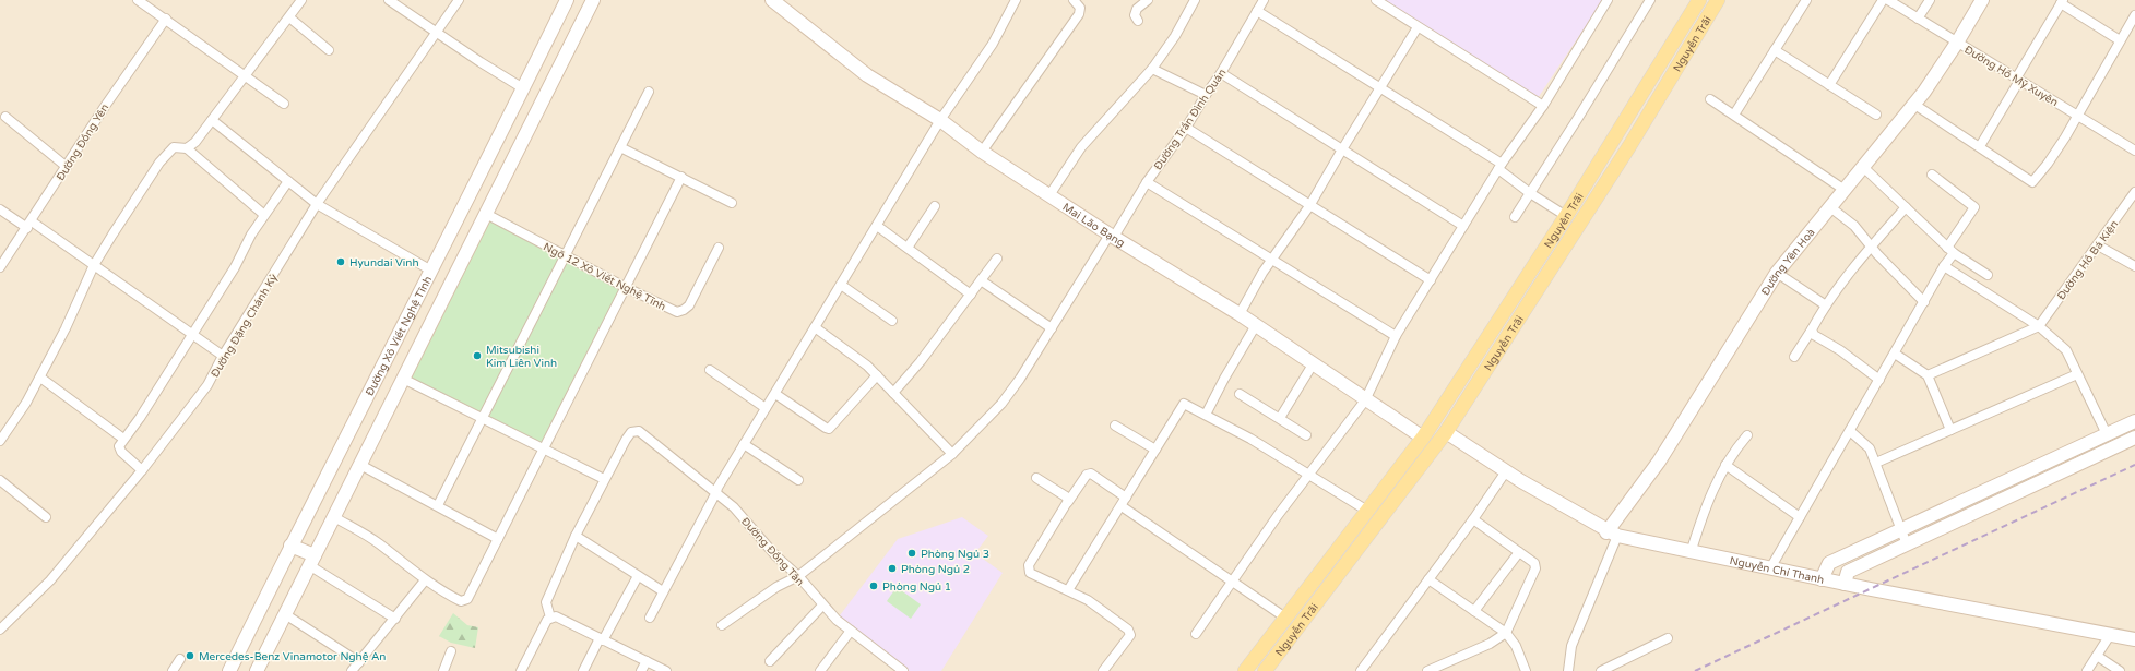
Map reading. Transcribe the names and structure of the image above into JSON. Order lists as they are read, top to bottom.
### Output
{
  "streets": {
    "main road": ["Nguyễn Trãi", "Nguyên Trãi"],
    "street": [
      "Đường Hồ Mỹ Xuyên",
      "Đường Trần Đình Quán",
      "Đường Đồng Yên",
      "Mai Lão Bạng",
      "Đường Hồ Bá Kiện",
      "Đường Yên Hoà",
      "Ngõ 12 Xô Viết Nghệ Tĩnh",
      "Đường Đặng Chánh Kỷ",
      "Đường Xô Viết Nghệ Tĩnh",
      "Đường Đồng Tân",
      "Nguyễn Chí Thanh"
    ]
  },
  "crossings": [
    ["Nguyễn Trãi", "Nguyên Trãi"],
    ["Nguyễn Trãi", "Mai Lão Bạng"],
    ["Nguyễn Trãi", "Nguyễn Chí Thanh"],
    ["Đường Hồ Mỹ Xuyên", "Đường Yên Hoà"],
    ["Đường Trần Đình Quán", "Mai Lão Bạng"],
    ["Đường Trần Đình Quán", "Đường Đồng Tân"],
    ["Nguyên Trãi", "Mai Lão Bạng"],
    ["Đường Yên Hoà", "Nguyễn Chí Thanh"]
  ],
  "places": [
    "Hyundai Vinh",
    "Mitsubishi Kim Liên Vinh",
    "Phòng Ngủ 3",
    "Phòng Ngủ 2",
    "Phòng Ngủ 1",
    "Mercedes-Benz Vinamotor Nghệ An"
  ]
}
